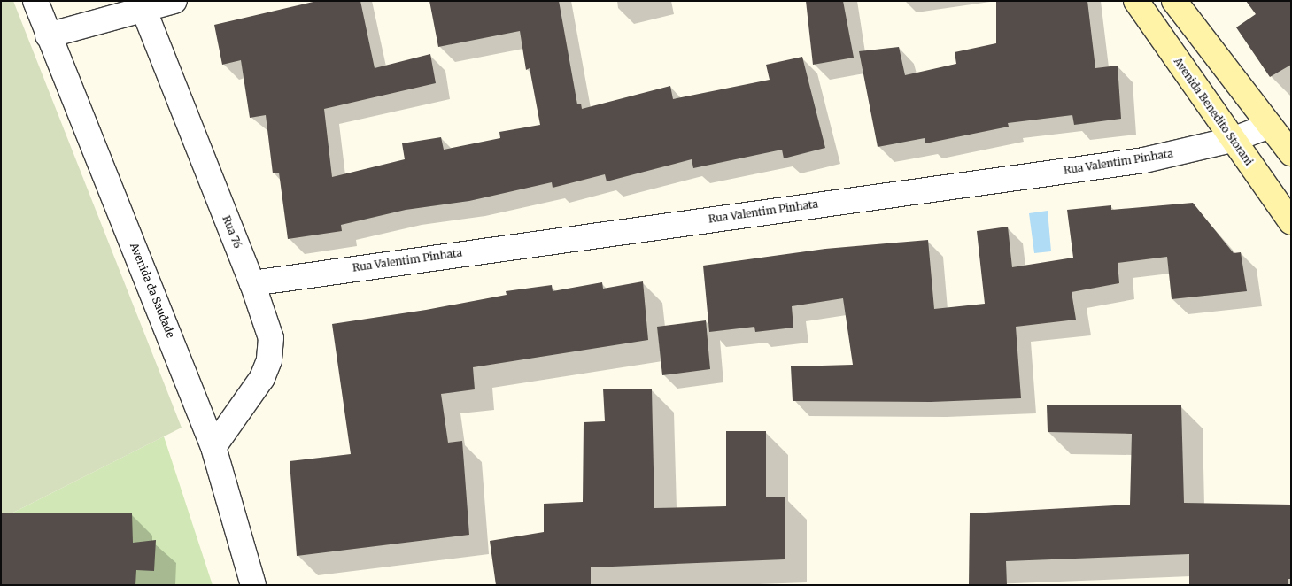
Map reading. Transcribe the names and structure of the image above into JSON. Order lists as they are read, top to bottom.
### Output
{
  "streets": {
    "main road": ["Avenida Benedito Storani"],
    "street": ["Rua Valentim Pinhata", "Rua 76", "Avenida da Saudade"]
  },
  "crossings": [
    ["Avenida Benedito Storani", "Rua Valentim Pinhata"],
    ["Rua Valentim Pinhata", "Rua 76"],
    ["Rua 76", "Avenida da Saudade"]
  ]
}
